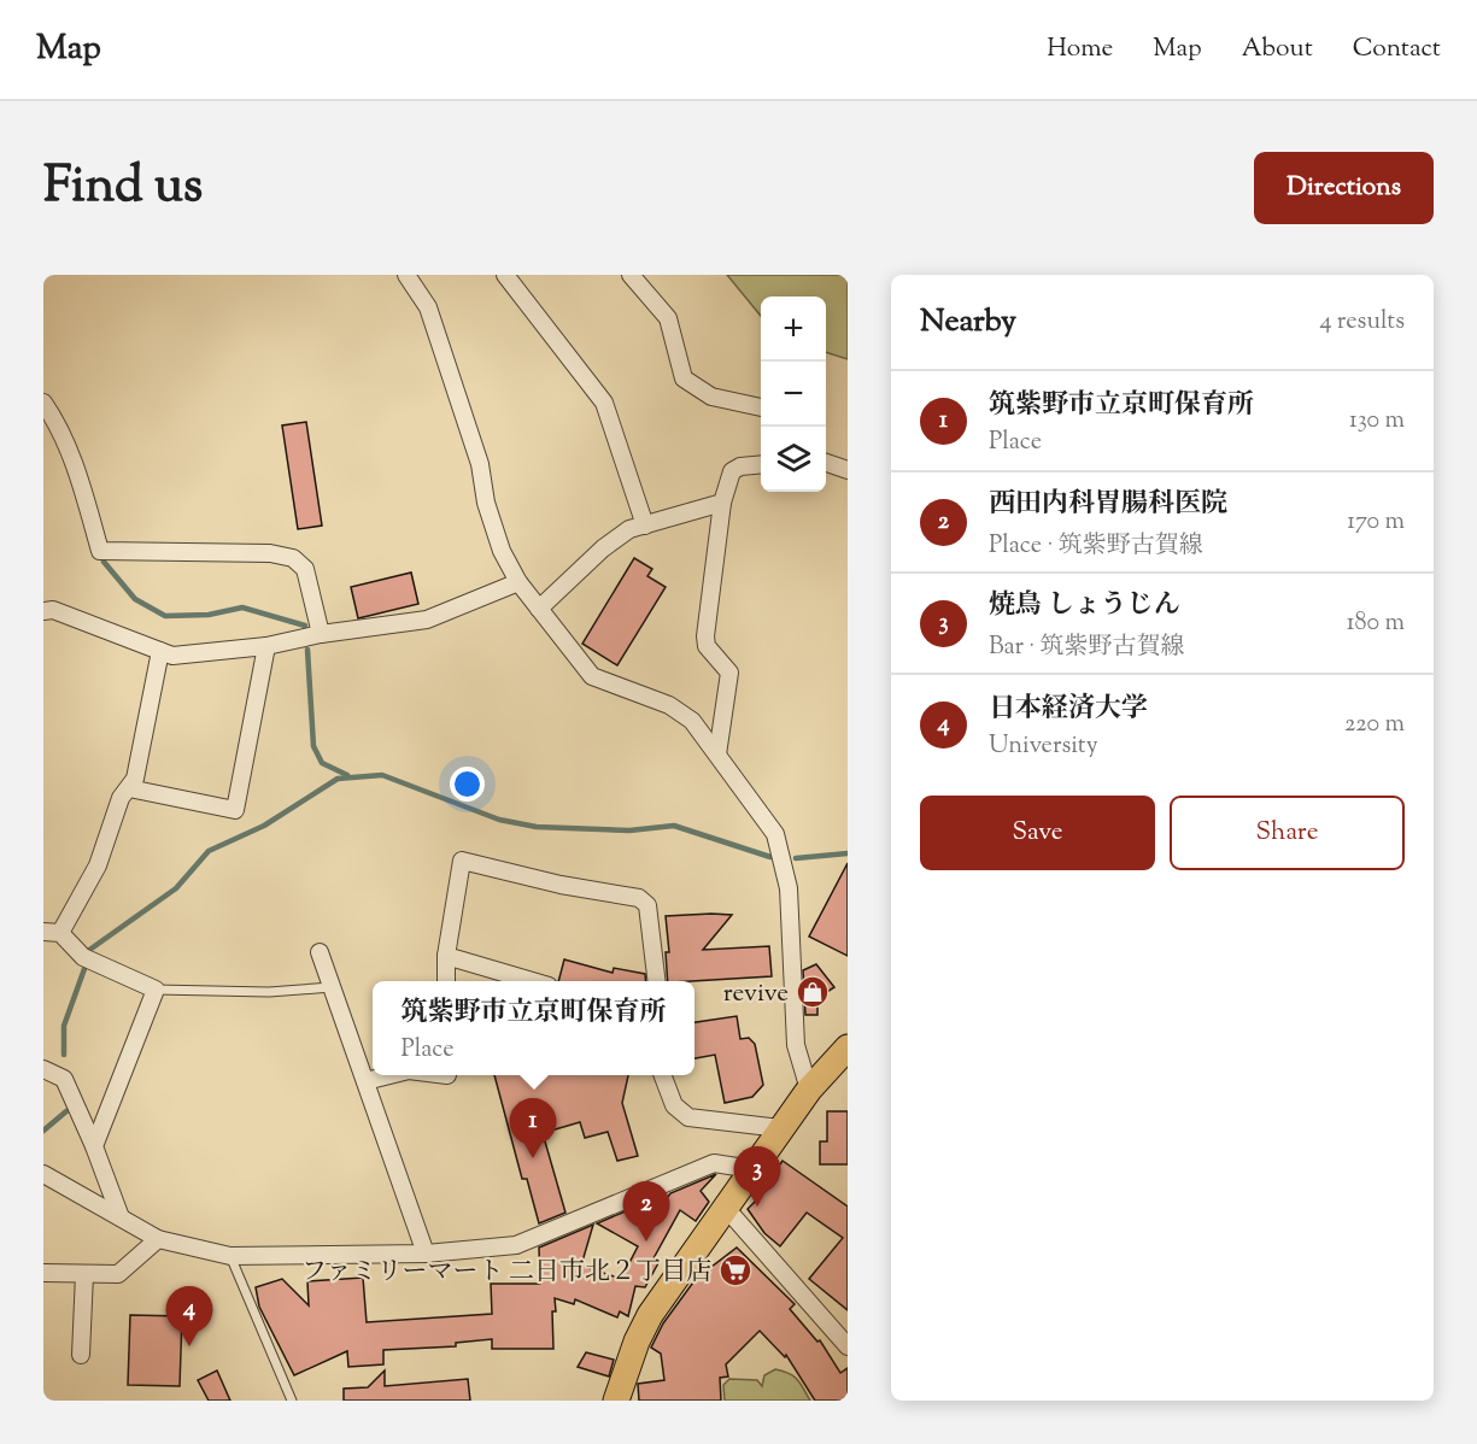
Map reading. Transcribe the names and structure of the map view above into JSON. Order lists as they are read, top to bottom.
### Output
{
  "places": {
    "shop": ["revive"],
    "supermarket": ["ファミリーマート 二日市北２丁目店"]
  },
  "page": {
    "header": "Map",
    "nav": [
      "Home",
      "Map",
      "About",
      "Contact"
    ],
    "title": "Find us",
    "buttons": [
      "Directions",
      ["Save", "Share"]
    ],
    "heading": ["Nearby", "4 results"],
    "map_buttons": ["+", "−"],
    "list": [
      {
        "mark": "1",
        "name": "筑紫野市立京町保育所",
        "note": "Place",
        "value": "130 m"
      },
      {
        "mark": "2",
        "name": "西田内科胃腸科医院",
        "note": "Place · 筑紫野古賀線",
        "value": "170 m"
      },
      {
        "mark": "3",
        "name": "焼鳥 しょうじん",
        "note": "Bar · 筑紫野古賀線",
        "value": "180 m"
      },
      {
        "mark": "4",
        "name": "日本経済大学",
        "note": "University",
        "value": "220 m"
      }
    ],
    "popup": ["筑紫野市立京町保育所", "Place"],
    "pins": [
      "1",
      "3",
      "2",
      "4"
    ]
  }
}
